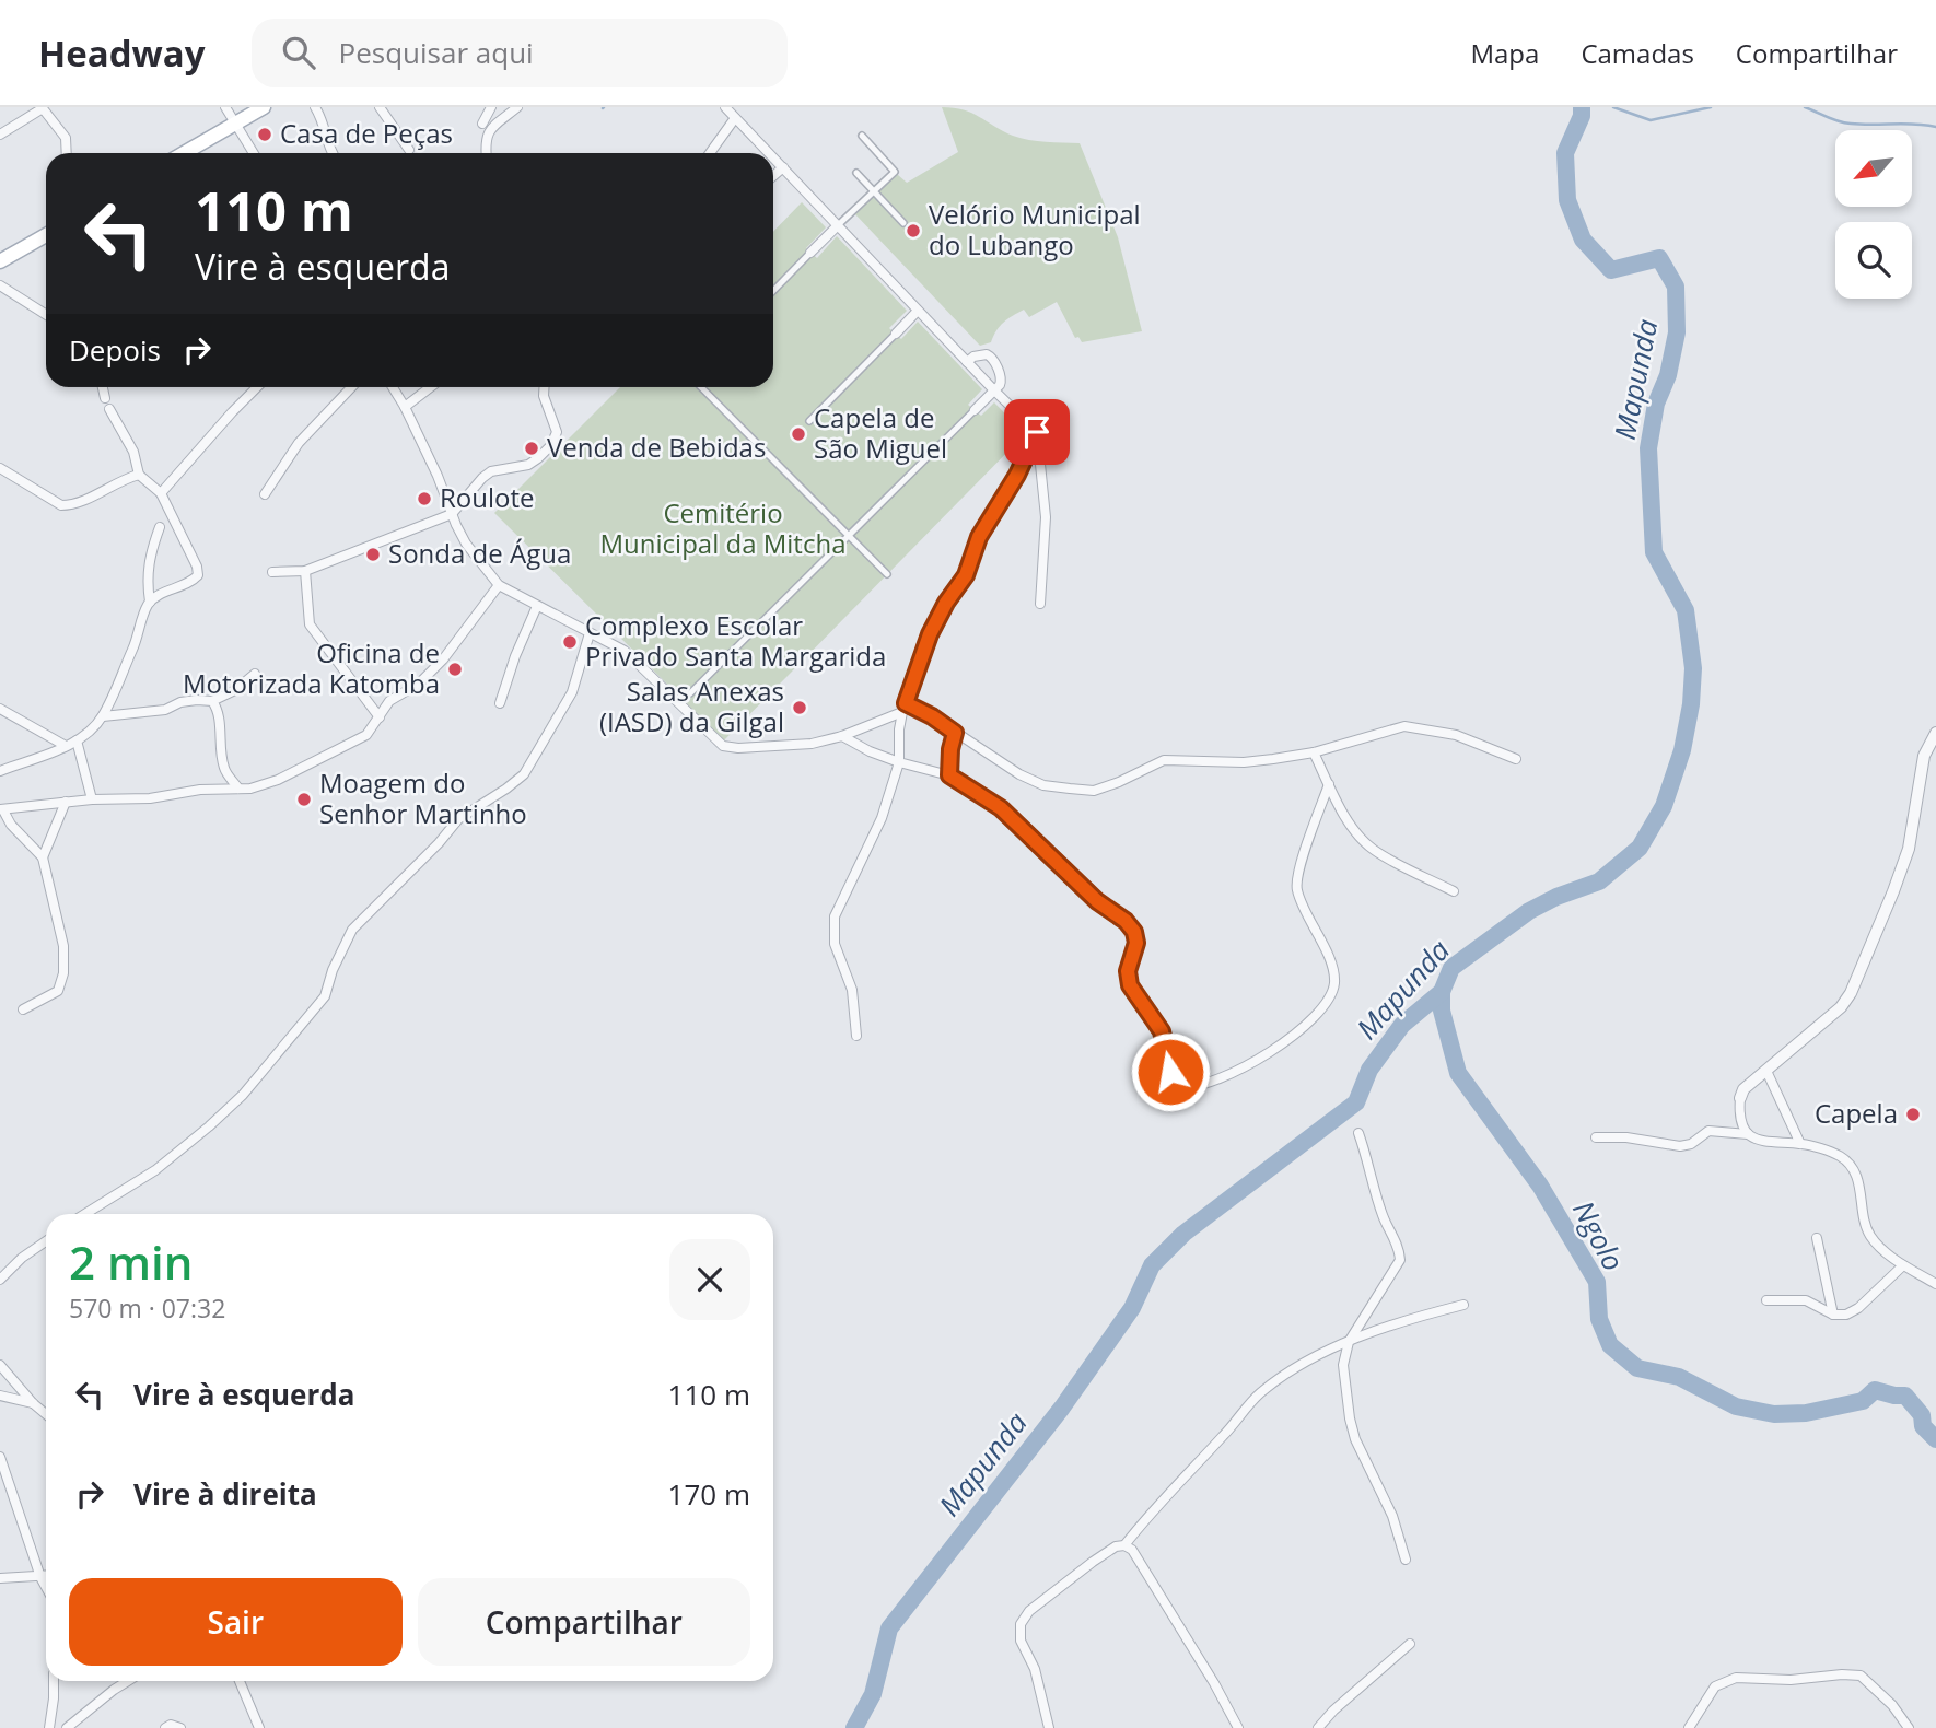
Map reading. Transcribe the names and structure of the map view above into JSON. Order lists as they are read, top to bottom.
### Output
{
  "water": ["Mapunda", "Ngolo"],
  "parks": ["Cemitério Municipal da Mitcha"],
  "places": [
    "Casa de Peças",
    "Velório Municipal do Lubango",
    "Capela de São Miguel",
    "Venda de Bebidas",
    "Roulote",
    "Sonda de Água",
    "Complexo Escolar Privado Santa Margarida",
    "Oficina de Motorizada Katomba",
    "Salas Anexas (IASD) da Gilgal",
    "Moagem do Senhor Martinho",
    "Capela"
  ],
  "north": "bottom left",
  "page": {
    "header": "Headway",
    "search": "Pesquisar aqui",
    "nav": ["Mapa", "Camadas", "Compartilhar"],
    "turn": ["110 m", "Vire à esquerda"],
    "then": "Depois",
    "heading": ["2 min", "570 m · 07:32"],
    "list": [
      {
        "name": "Vire à esquerda",
        "value": "110 m"
      },
      {
        "name": "Vire à direita",
        "value": "170 m"
      }
    ],
    "buttons": ["Sair", "Compartilhar"]
  }
}
